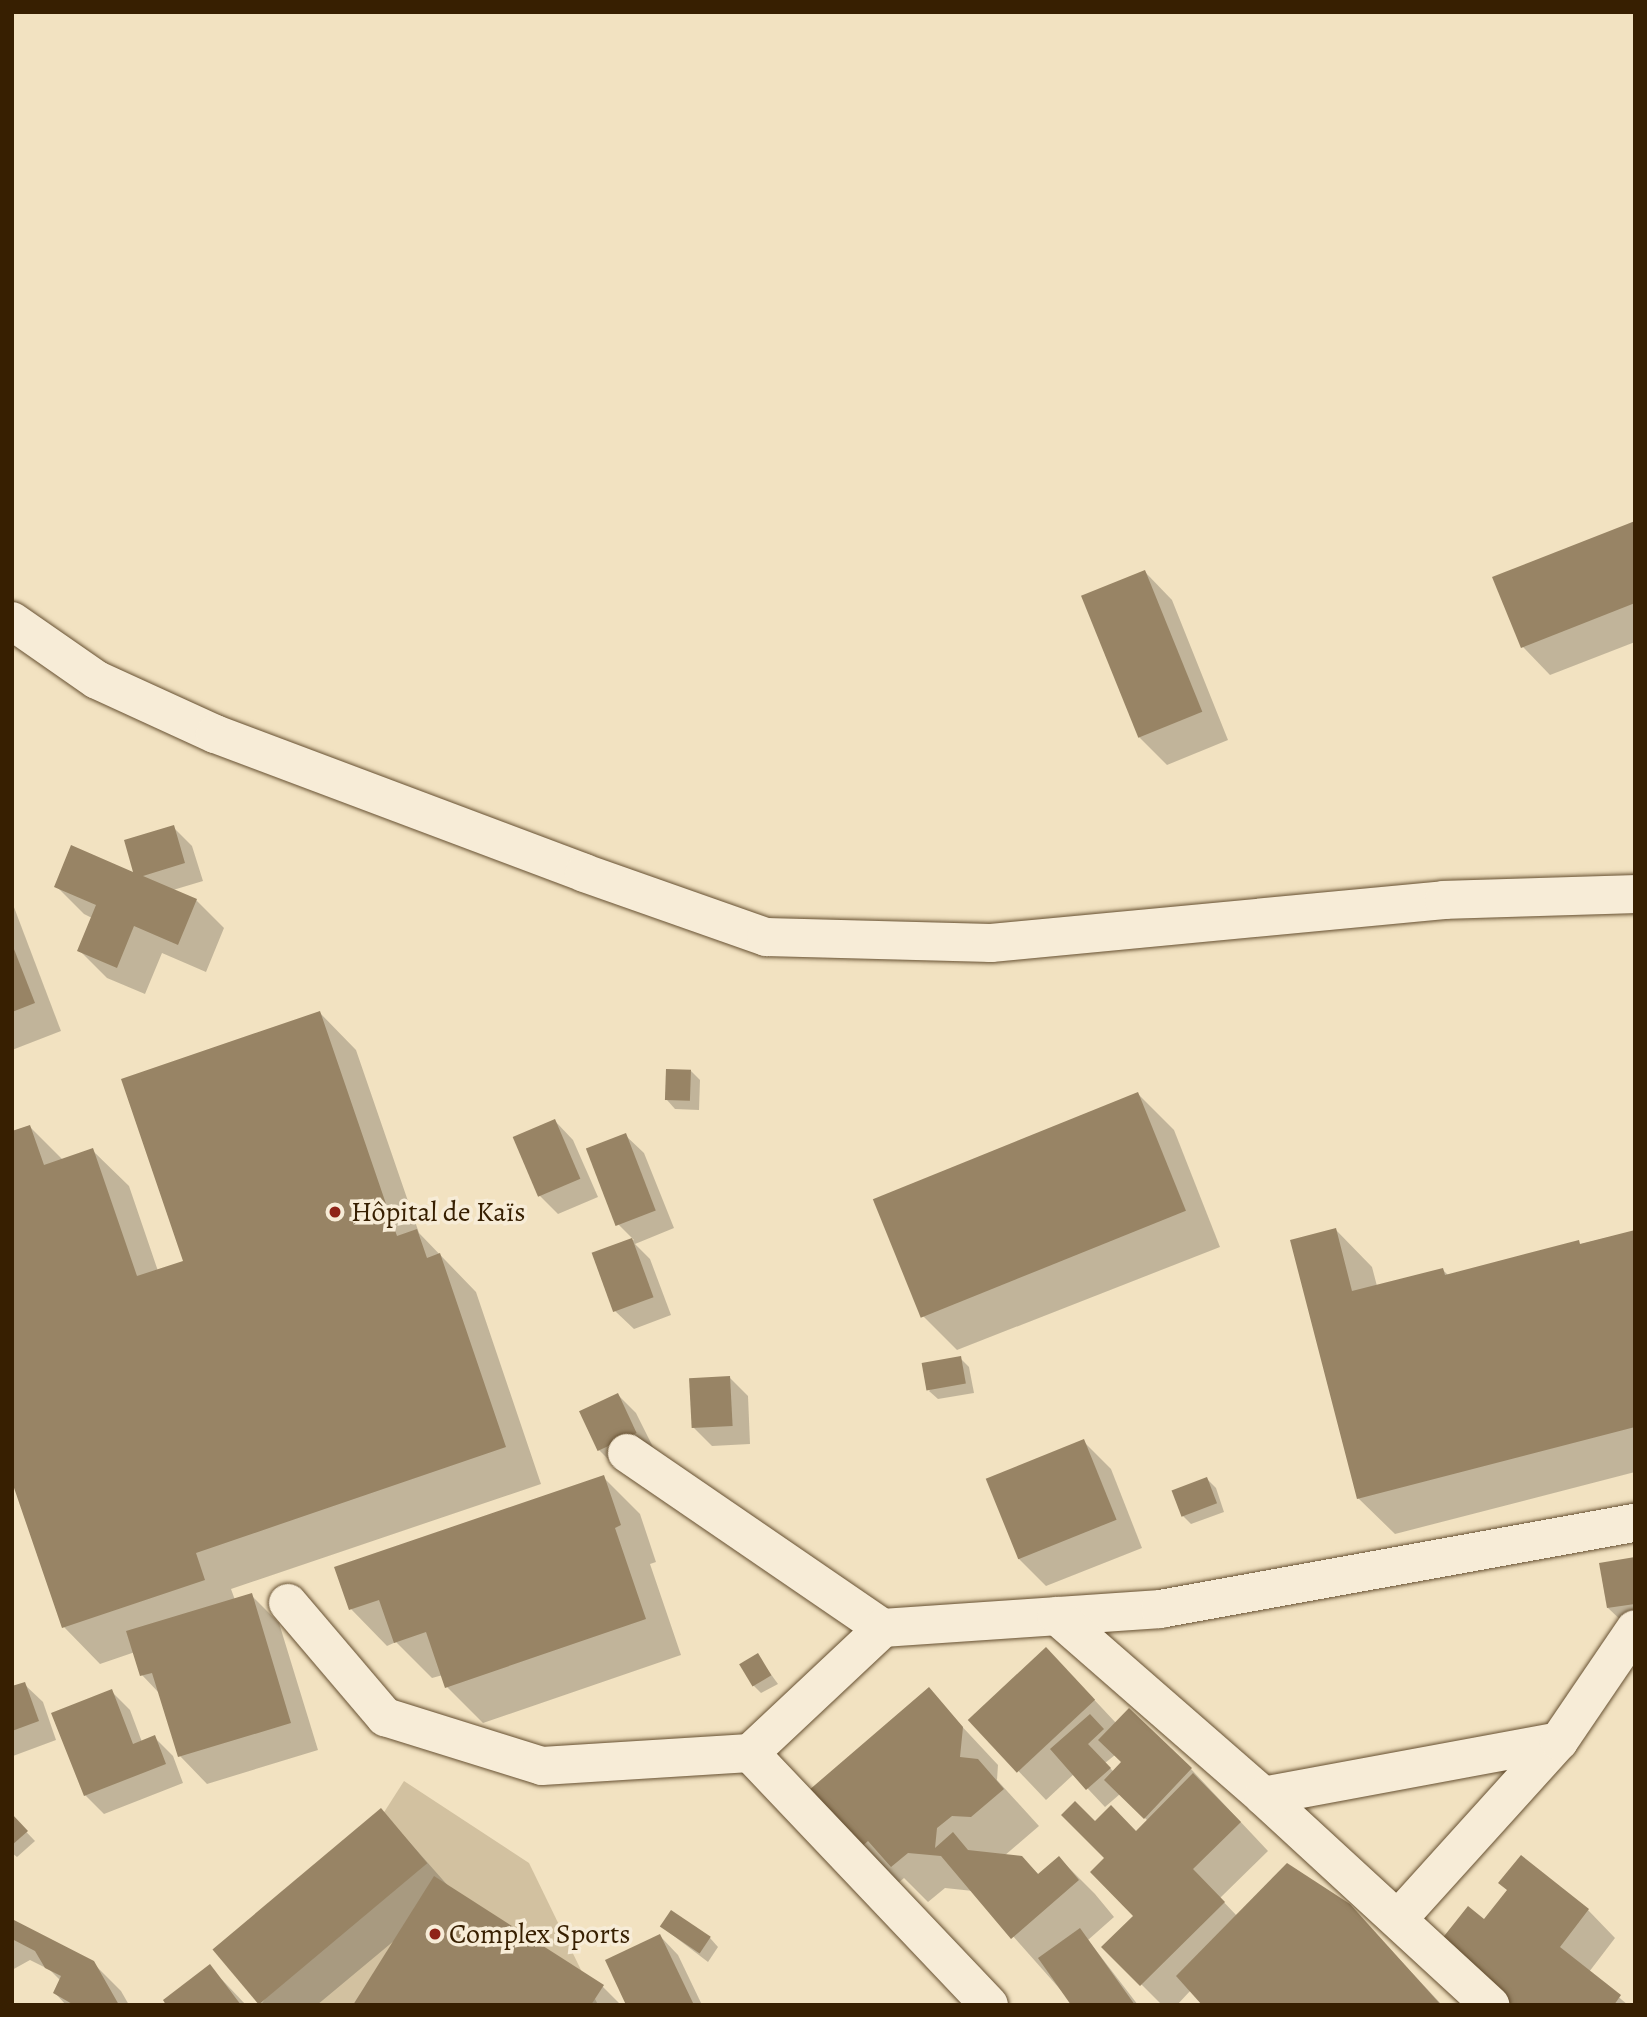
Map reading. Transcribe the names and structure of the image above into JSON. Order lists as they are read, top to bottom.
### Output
{
  "places": ["Hôpital de Kaïs", "Complex Sports"]
}
